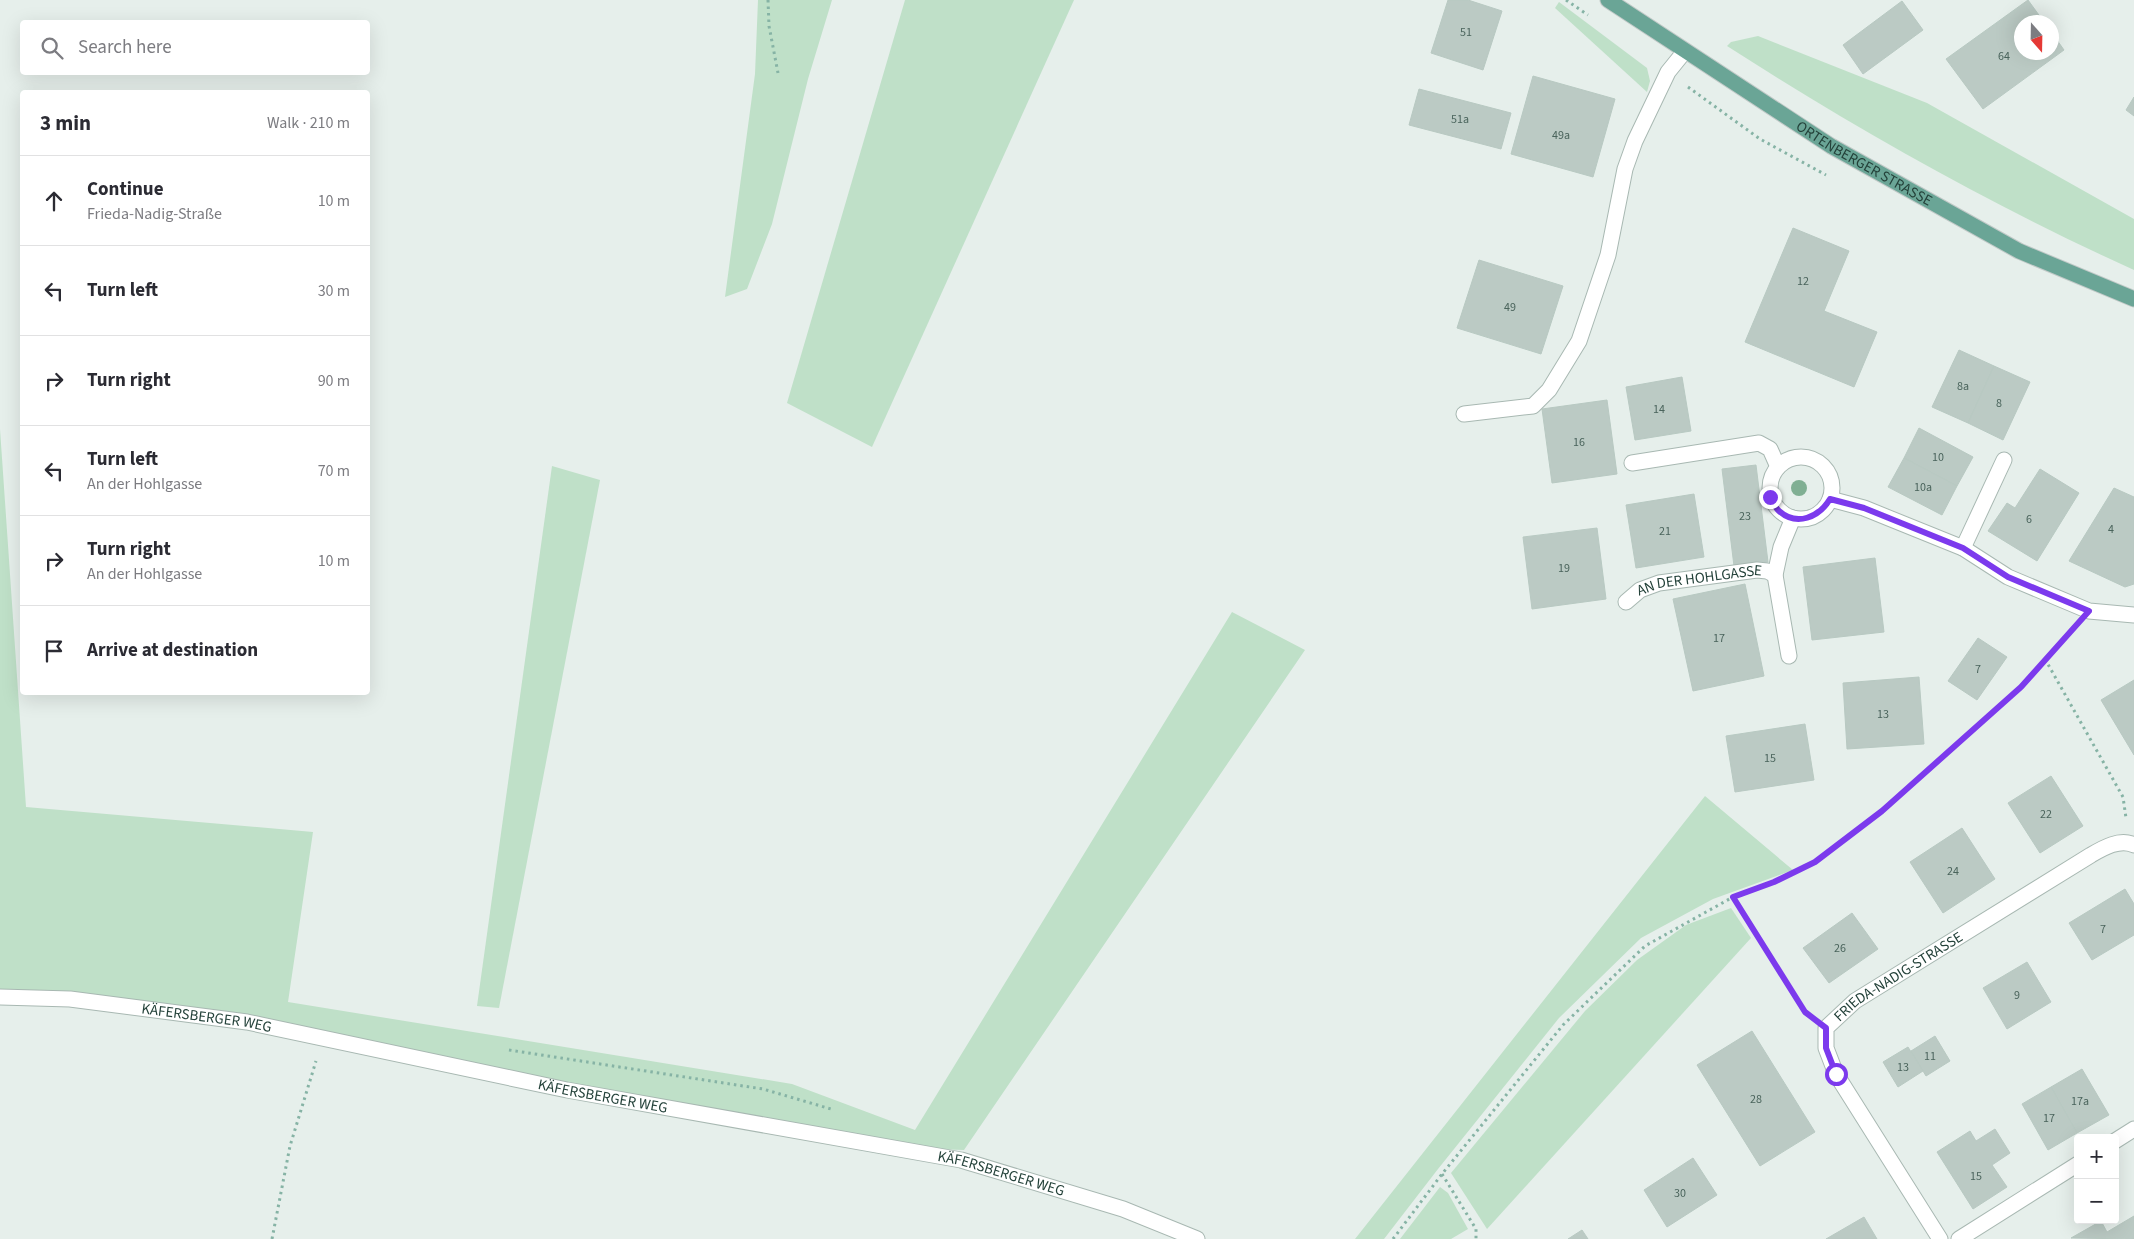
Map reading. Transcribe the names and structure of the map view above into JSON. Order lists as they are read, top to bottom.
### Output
{
  "streets": {
    "main road": ["ORTENBERGER STRASSE"],
    "street": ["AN DER HOHLGASSE", "FRIEDA-NADIG-STRASSE", "KÄFERSBERGER WEG"]
  },
  "house_numbers": [
    "51",
    "64",
    "51a",
    "49a",
    "12",
    "49",
    "8a",
    "8",
    "14",
    "16",
    "10",
    "10a",
    "23",
    "6",
    "4",
    "21",
    "19",
    "17",
    "7",
    "13",
    "15",
    "22",
    "24",
    "7",
    "26",
    "9",
    "11",
    "13",
    "28",
    "17a",
    "17",
    "15",
    "30"
  ],
  "north": "bottom",
  "page": {
    "search": "Search here",
    "heading": ["3 min", "Walk · 210 m"],
    "list": [
      ["Continue", "Frieda-Nadig-Straße", "10 m"],
      ["Turn left", "30 m"],
      ["Turn right", "90 m"],
      ["Turn left", "An der Hohlgasse", "70 m"],
      ["Turn right", "An der Hohlgasse", "10 m"],
      "Arrive at destination"
    ],
    "map_buttons": ["+", "−"]
  }
}
